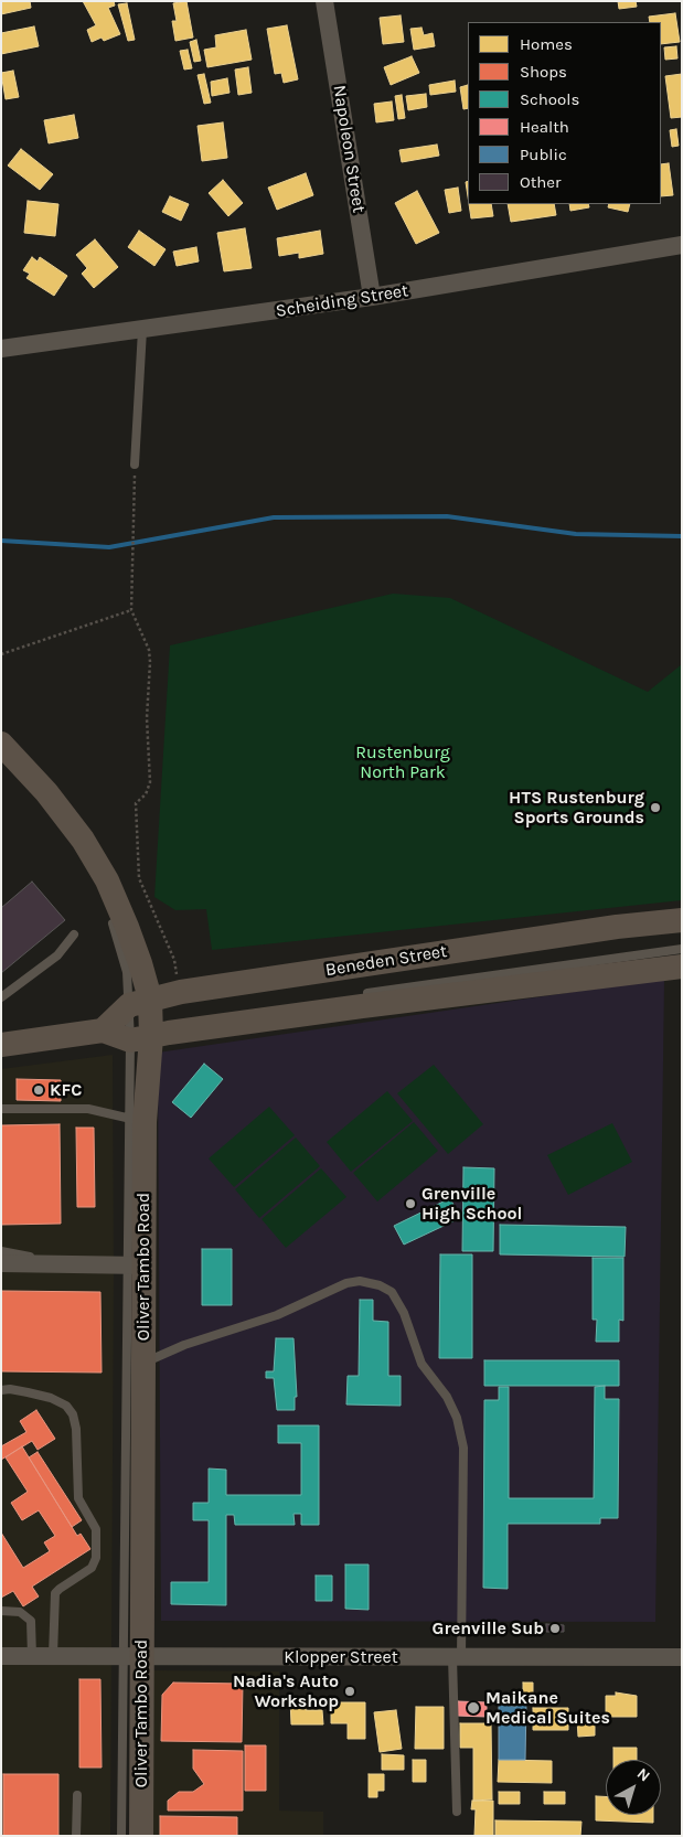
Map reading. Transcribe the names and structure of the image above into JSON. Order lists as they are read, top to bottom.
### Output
{
  "streets": {
    "main road": ["Beneden Street", "Oliver Tambo Road"],
    "street": ["Napoleon Street", "Scheiding Street", "Klopper Street"]
  },
  "crossings": [
    ["Napoleon Street", "Scheiding Street"],
    ["Beneden Street", "Oliver Tambo Road"],
    ["Oliver Tambo Road", "Klopper Street"]
  ],
  "parks": ["Rustenburg North Park"],
  "places": [
    "HTS Rustenburg Sports Grounds",
    "KFC",
    "Grenville High School",
    "Grenville Sub",
    "Nadia's Auto Workshop",
    "Maikane Medical Suites"
  ],
  "legend": [
    "Homes",
    "Shops",
    "Schools",
    "Health",
    "Public",
    "Other"
  ],
  "north": "top right"
}
